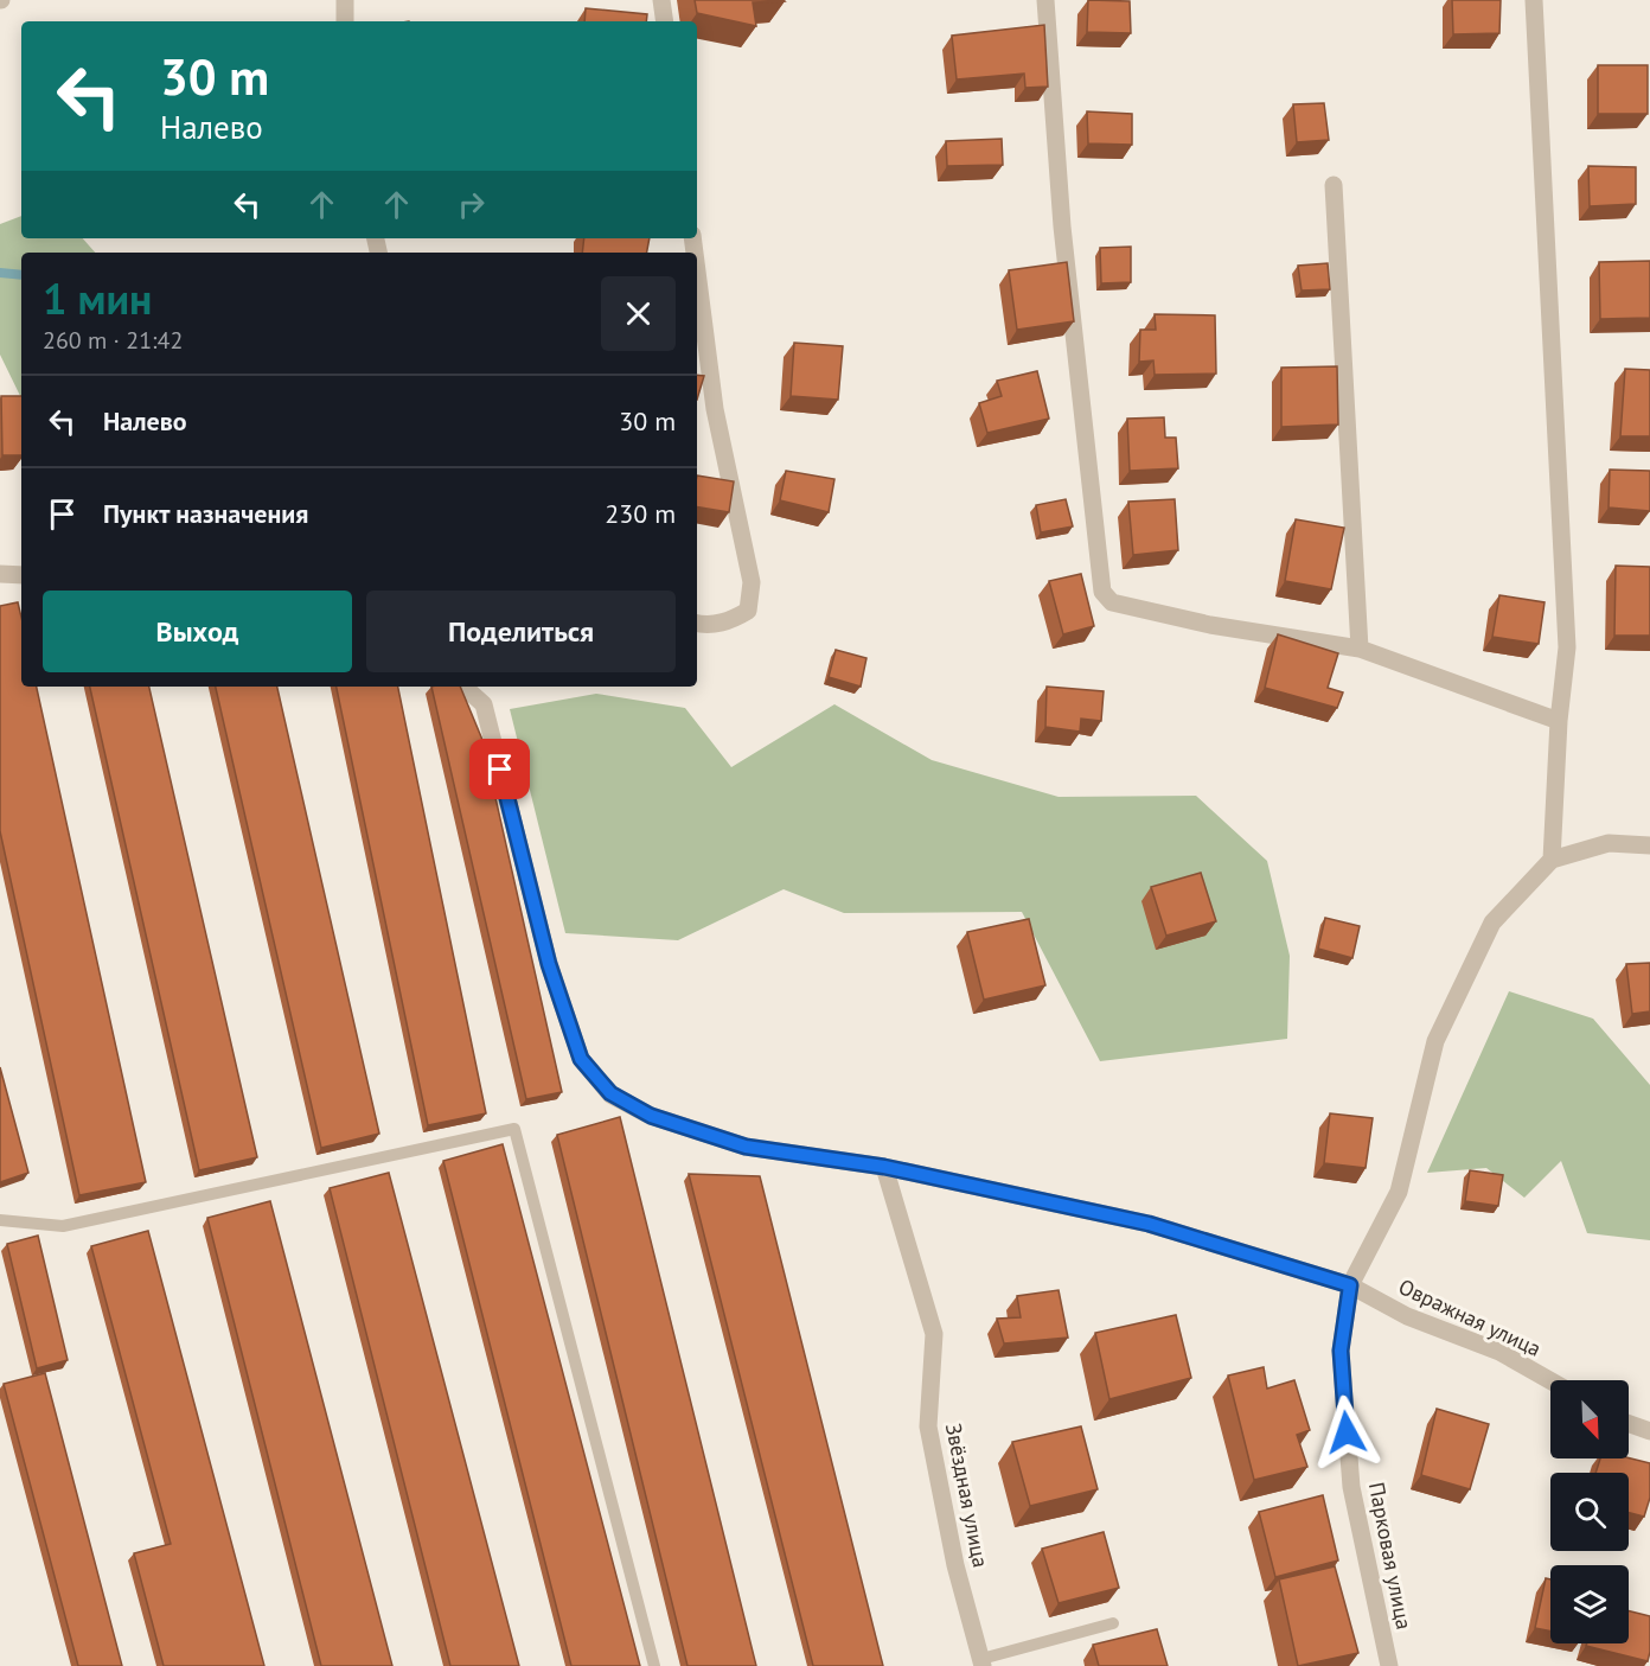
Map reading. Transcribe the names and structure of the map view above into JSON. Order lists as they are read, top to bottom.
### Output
{
  "streets": {
    "street": ["Овражная улица", "Звёздная улица", "Парковая улица"]
  },
  "crossings": [
    ["Овражная улица", "Звёздная улица"],
    ["Овражная улица", "Парковая улица"]
  ],
  "north": "bottom right",
  "page": {
    "turn": ["30 m", "Налево"],
    "heading": ["1 мин", "260 m · 21:42"],
    "list": [
      {
        "name": "Налево",
        "value": "30 m"
      },
      {
        "name": "Пункт назначения",
        "value": "230 m"
      }
    ],
    "buttons": ["Выход", "Поделиться"]
  }
}
